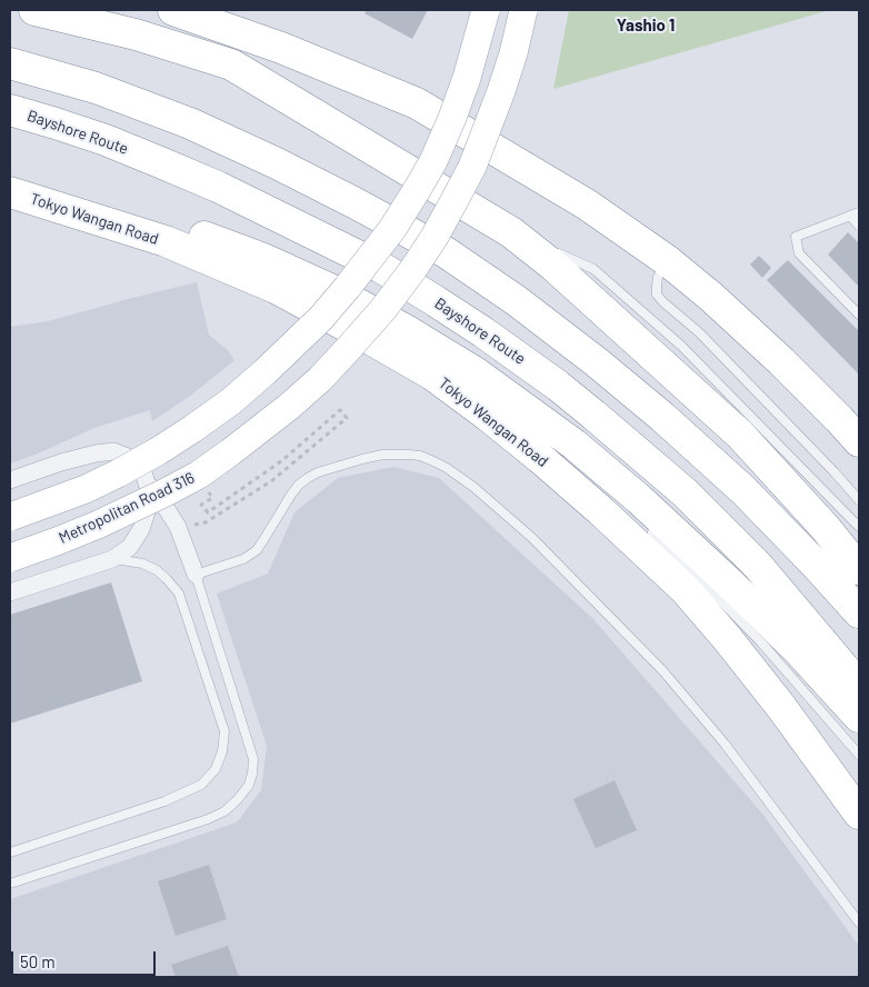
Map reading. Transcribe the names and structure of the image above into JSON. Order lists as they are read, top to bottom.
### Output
{
  "streets": {
    "highway": ["Bayshore Route", "Tokyo Wangan Road"],
    "main road": ["Metropolitan Road 316"]
  },
  "districts": ["Yashio 1"],
  "scale_bar": "50 m"
}
